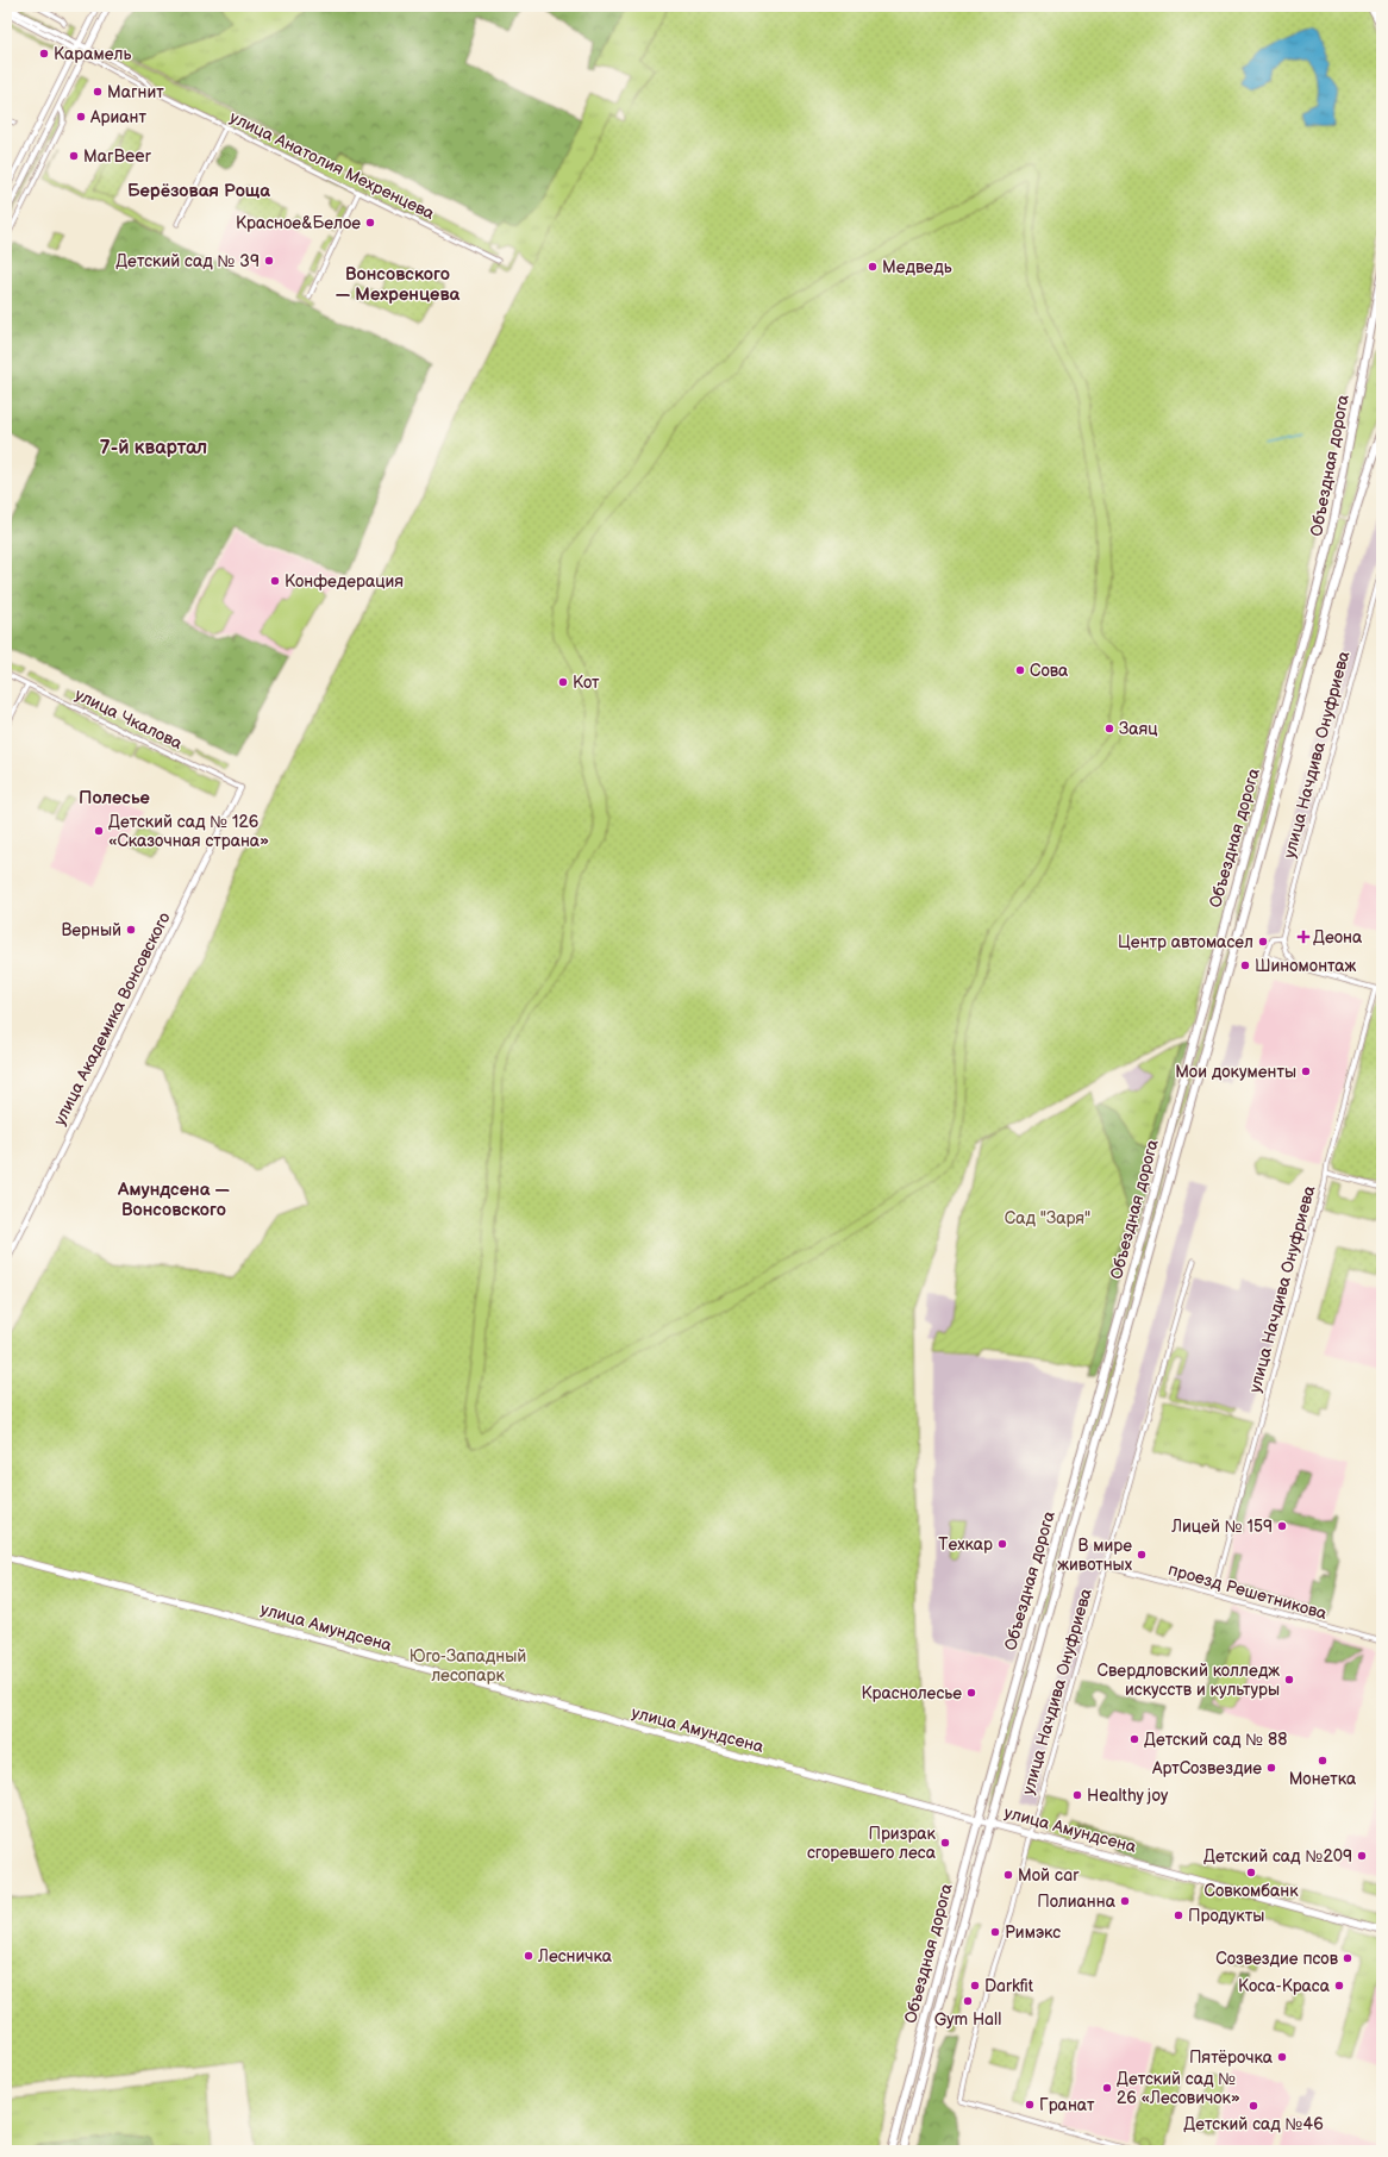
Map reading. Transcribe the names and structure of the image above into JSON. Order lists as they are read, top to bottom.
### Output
{
  "streets": {
    "main road": ["Объездная дорога", "улица Амундсена"],
    "street": [
      "улица Анатолия Мехренцева",
      "улица Чкалова",
      "улица Начдива Онуфриева",
      "улица Академика Вонсовского",
      "проезд Решетникова"
    ]
  },
  "crossings": [
    ["Объездная дорога", "улица Амундсена"],
    ["улица Чкалова", "улица Академика Вонсовского"],
    ["улица Начдива Онуфриева", "проезд Решетникова"],
    ["улица Начдива Онуфриева", "улица Амундсена"]
  ],
  "districts": [
    "Берёзовая Роща",
    "Вонсовского — Мехренцева",
    "7-й квартал",
    "Полесье",
    "Амундсена — Вонсовского"
  ],
  "parks": ["Сад \"Заря\"", "Юго-Западный лесопарк"],
  "places": {
    "other": [
      "Карамель",
      "Магнит",
      "Ариант",
      "МагBeer",
      "Красное&Белое",
      "Детский сад № 39",
      "Медведь",
      "Конфедерация",
      "Сова",
      "Кот",
      "Заяц",
      "Детский сад № 126 «Сказочная страна»",
      "Верный",
      "Центр автомасел",
      "Шиномонтаж",
      "Мои документы",
      "Лицей № 159",
      "Техкар",
      "В мире животных",
      "Свердловский колледж искусств и культуры",
      "Краснолесье",
      "Детский сад № 88",
      "Монетка",
      "АртСозвездие",
      "Healthy joy",
      "Призрак сгоревшего леса",
      "Детский сад №209",
      "Совкомбанк",
      "Мой car",
      "Полианна",
      "Продукты",
      "Римэкс",
      "Лесничка",
      "Созвездие псов",
      "Darkfit",
      "Коса-Краса",
      "Gym Hall",
      "Пятёрочка",
      "Детский сад № 26 «Лесовичок»",
      "Гранат",
      "Детский сад №46"
    ],
    "health": ["Деона"]
  }
}
